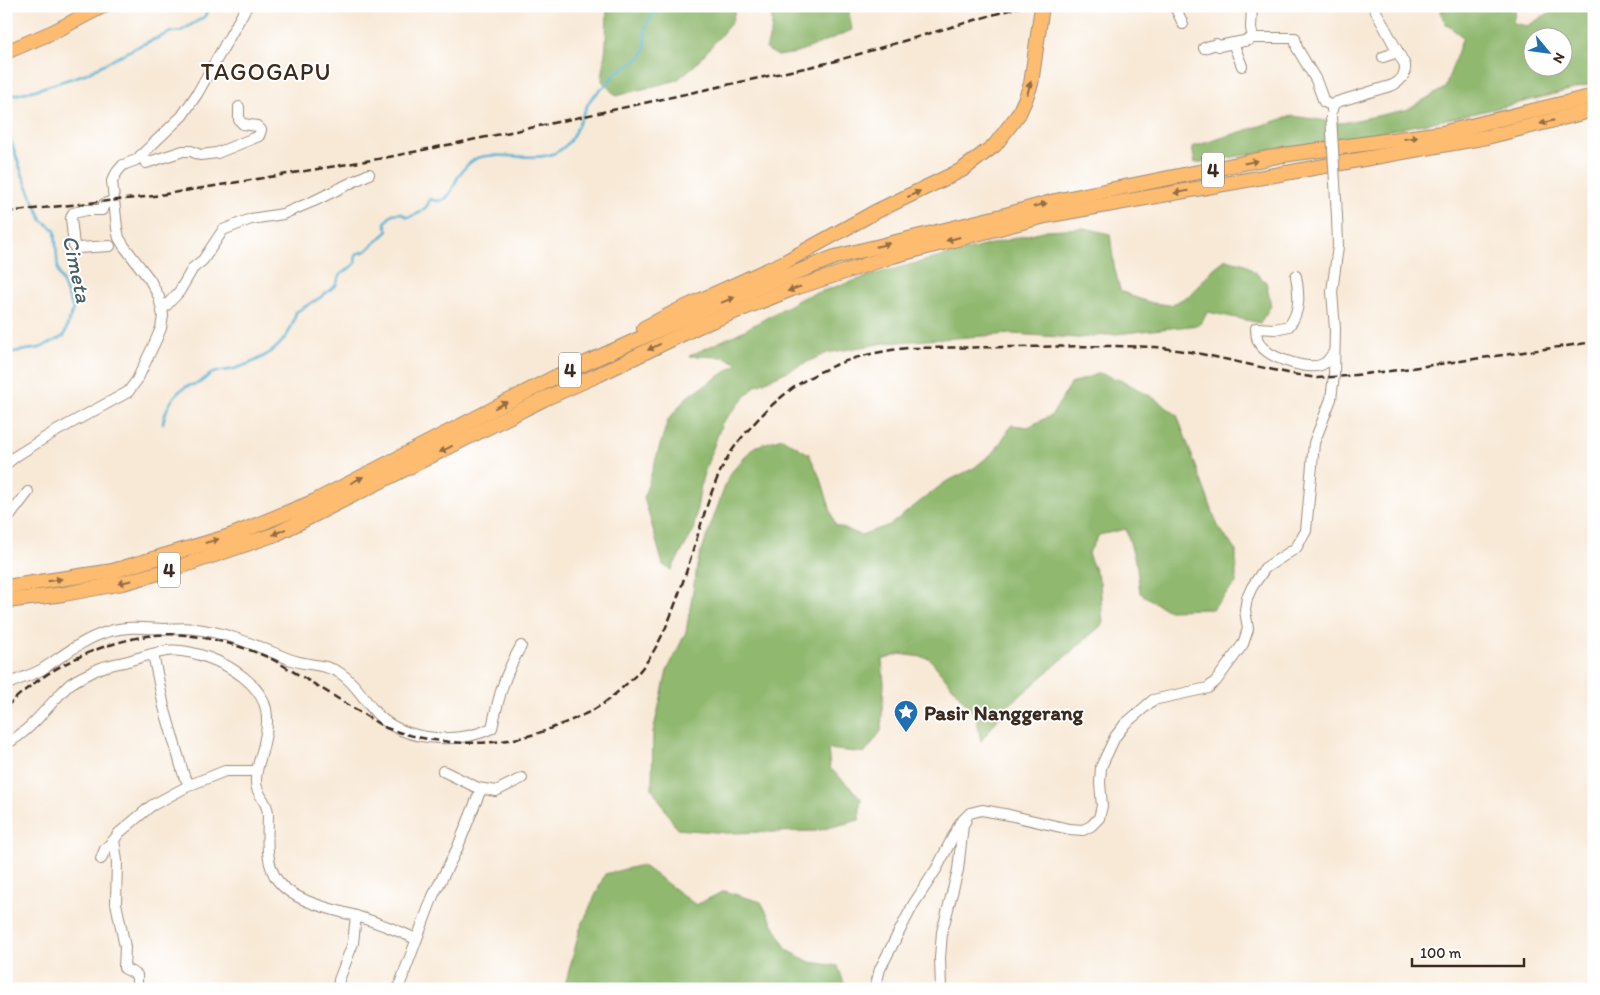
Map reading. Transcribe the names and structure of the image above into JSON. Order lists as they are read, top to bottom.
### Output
{
  "streets": {
    "highway": ["4"]
  },
  "districts": ["TAGOGAPU"],
  "water": ["Cimeta"],
  "places": {
    "place": ["Pasir Nanggerang"]
  },
  "scale_bar": "100 m",
  "north": "bottom right"
}
